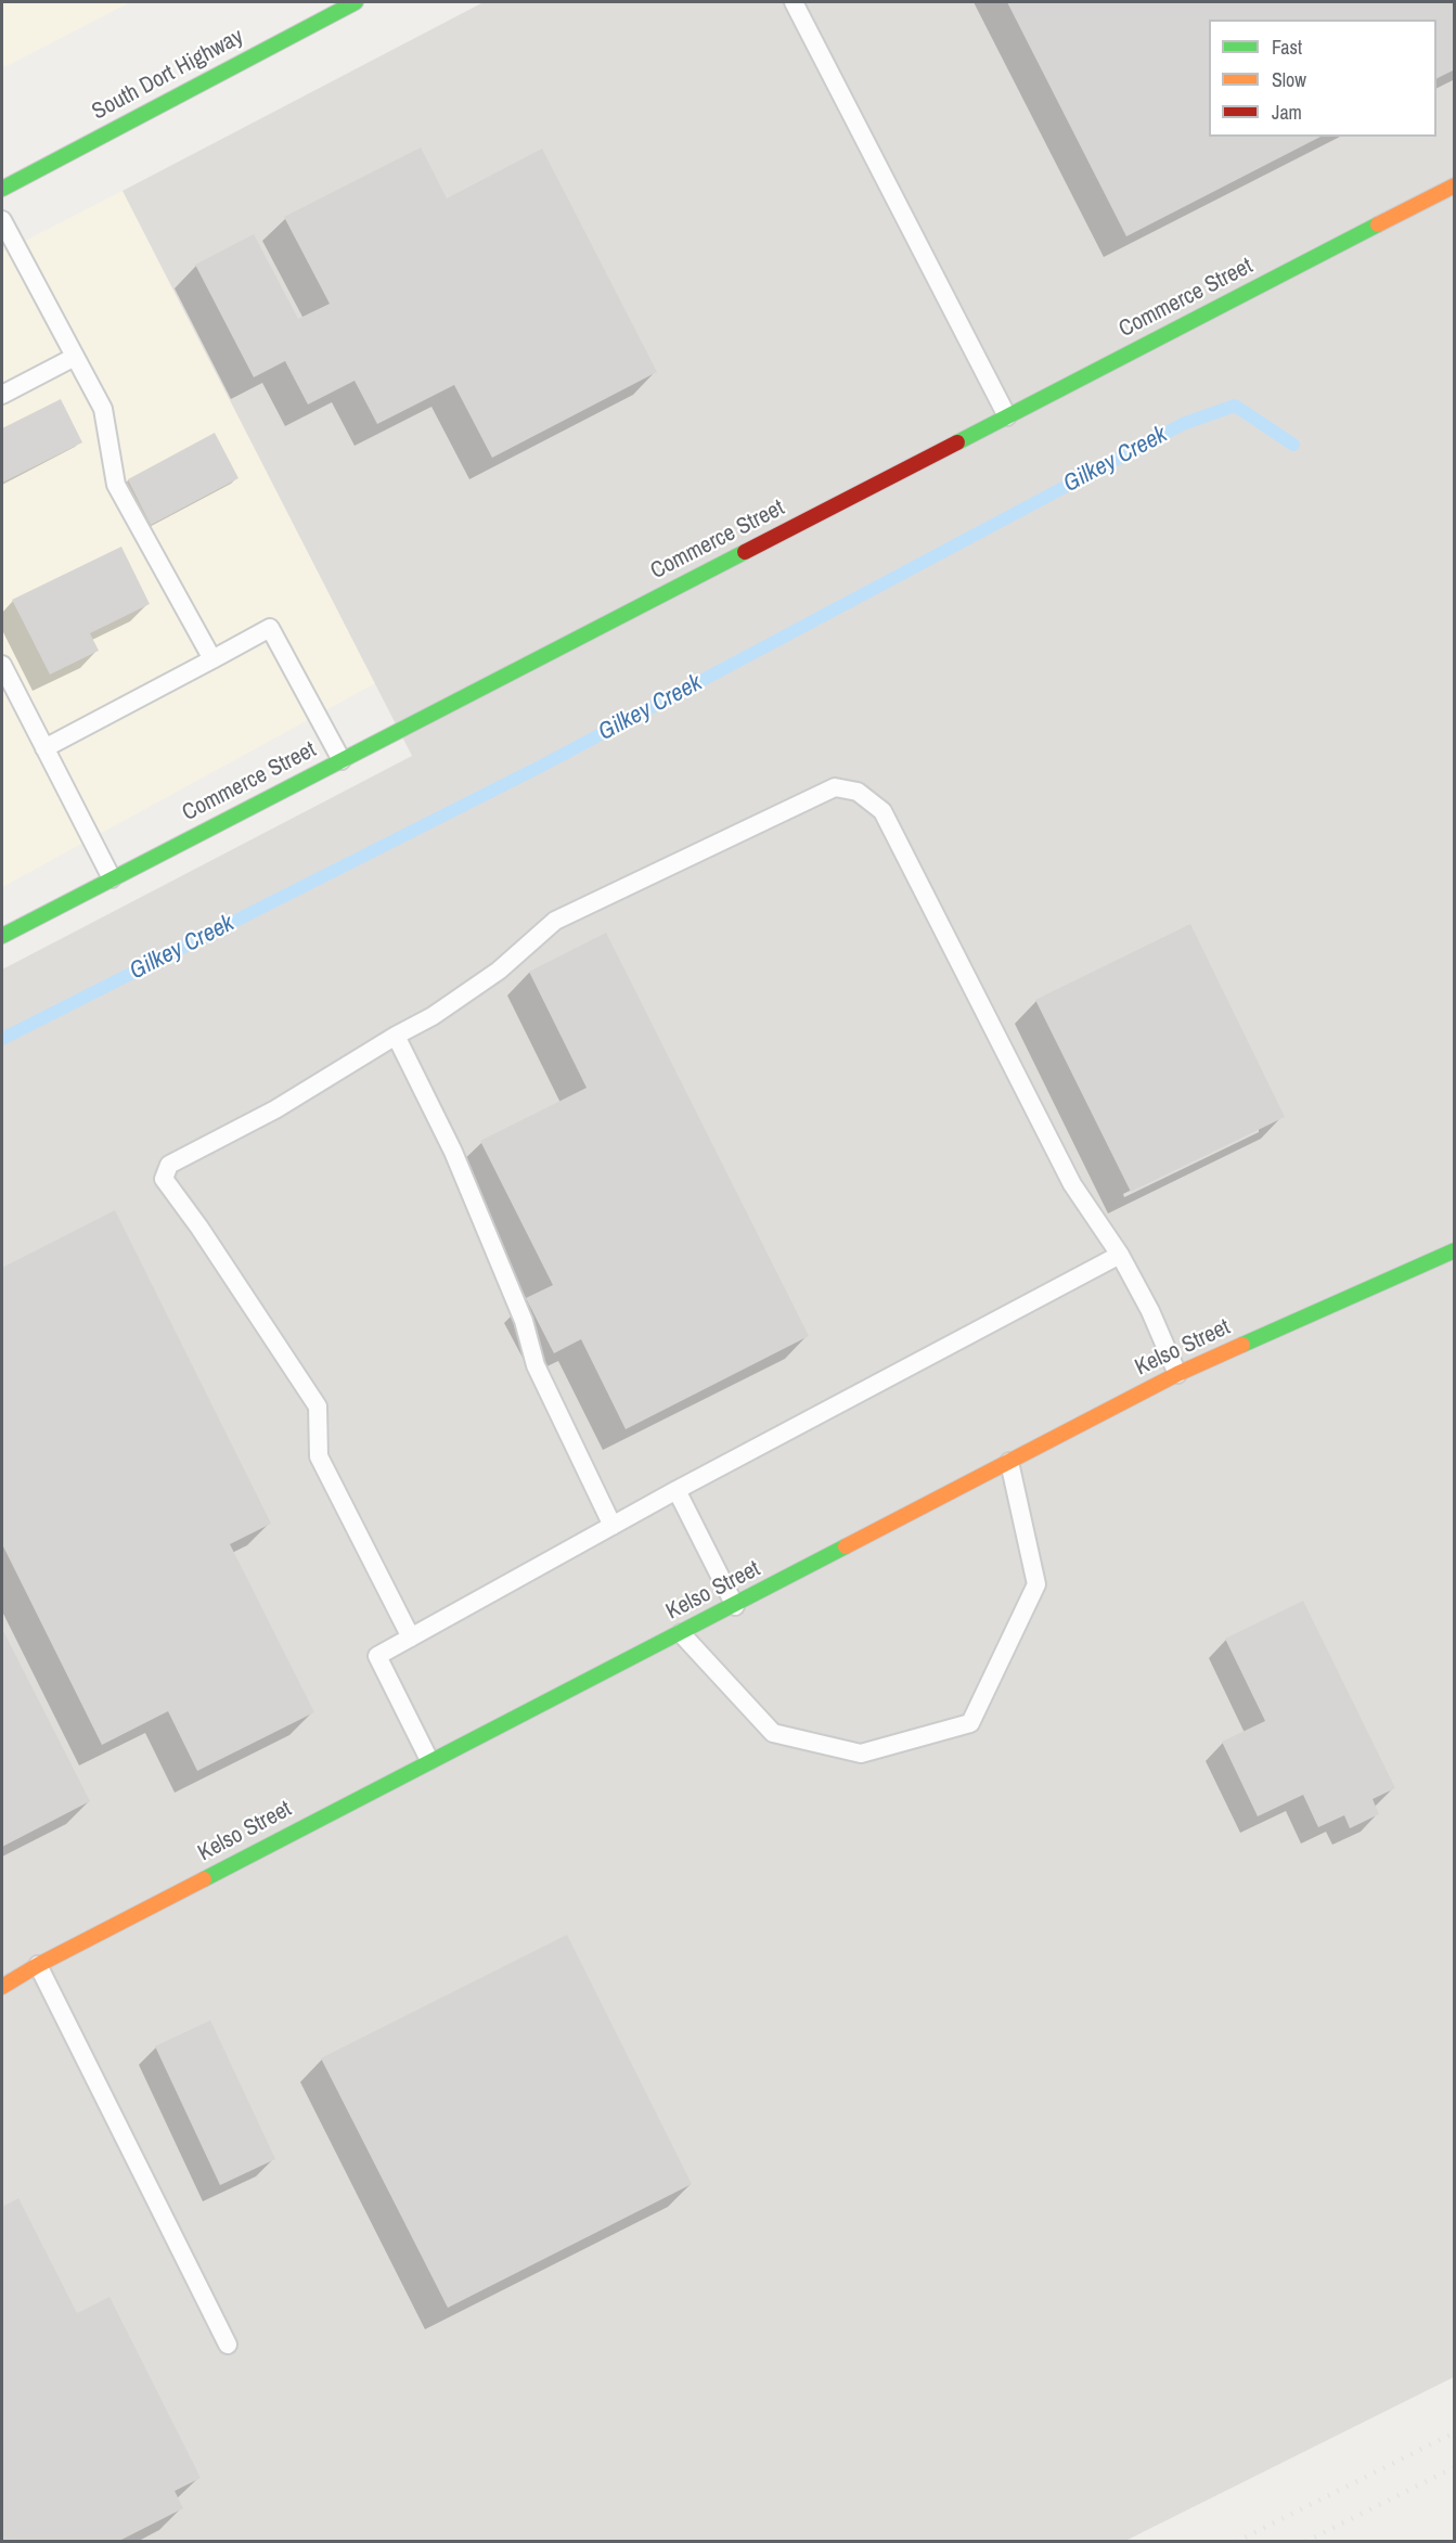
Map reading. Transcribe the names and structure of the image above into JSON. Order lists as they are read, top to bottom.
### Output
{
  "streets": {
    "street": ["South Dort Highway", "Commerce Street", "Kelso Street"]
  },
  "water": ["Gilkey Creek"],
  "legend": ["Fast", "Slow", "Jam"]
}
